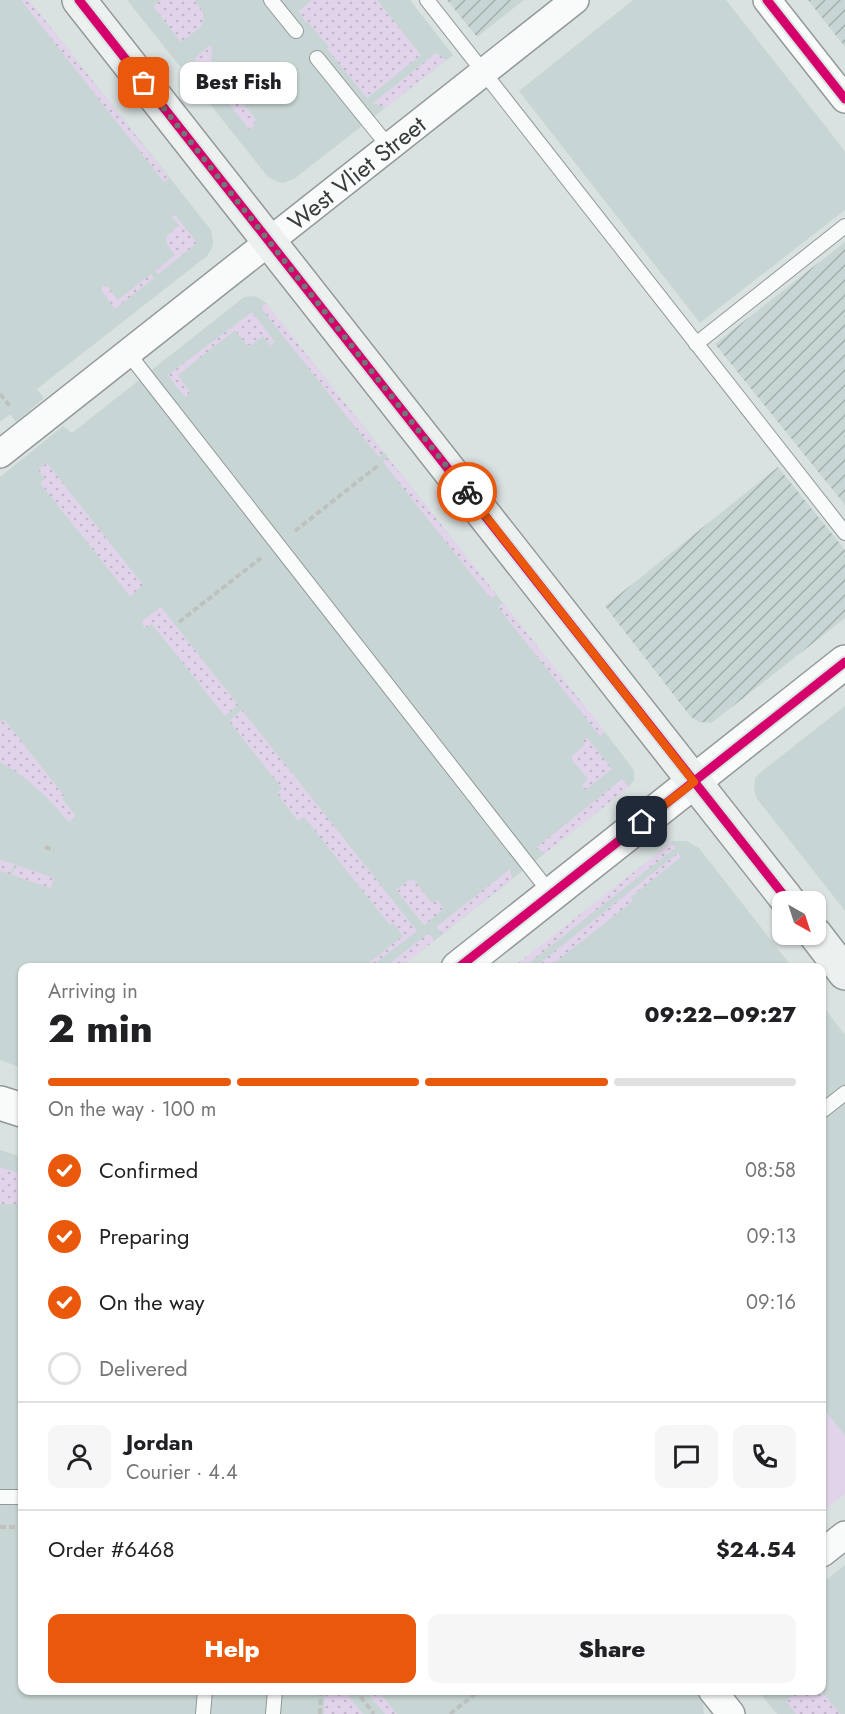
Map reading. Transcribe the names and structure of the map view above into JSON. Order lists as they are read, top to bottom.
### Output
{
  "streets": {
    "street": ["West Vliet Street"]
  },
  "places": ["Best Fish"],
  "north": "bottom right",
  "page": {
    "bubble": "Best Fish",
    "heading": ["2 min", "Arriving in", "09:22–09:27"],
    "panel": [
      "Jordan",
      "Courier · 4.4",
      "Order #6468",
      "$24.54"
    ],
    "bar": "On the way · 100 m",
    "list": [
      ["Confirmed", "08:58"],
      ["Preparing", "09:13"],
      ["On the way", "09:16"],
      "Delivered"
    ],
    "buttons": ["Help", "Share"]
  }
}
